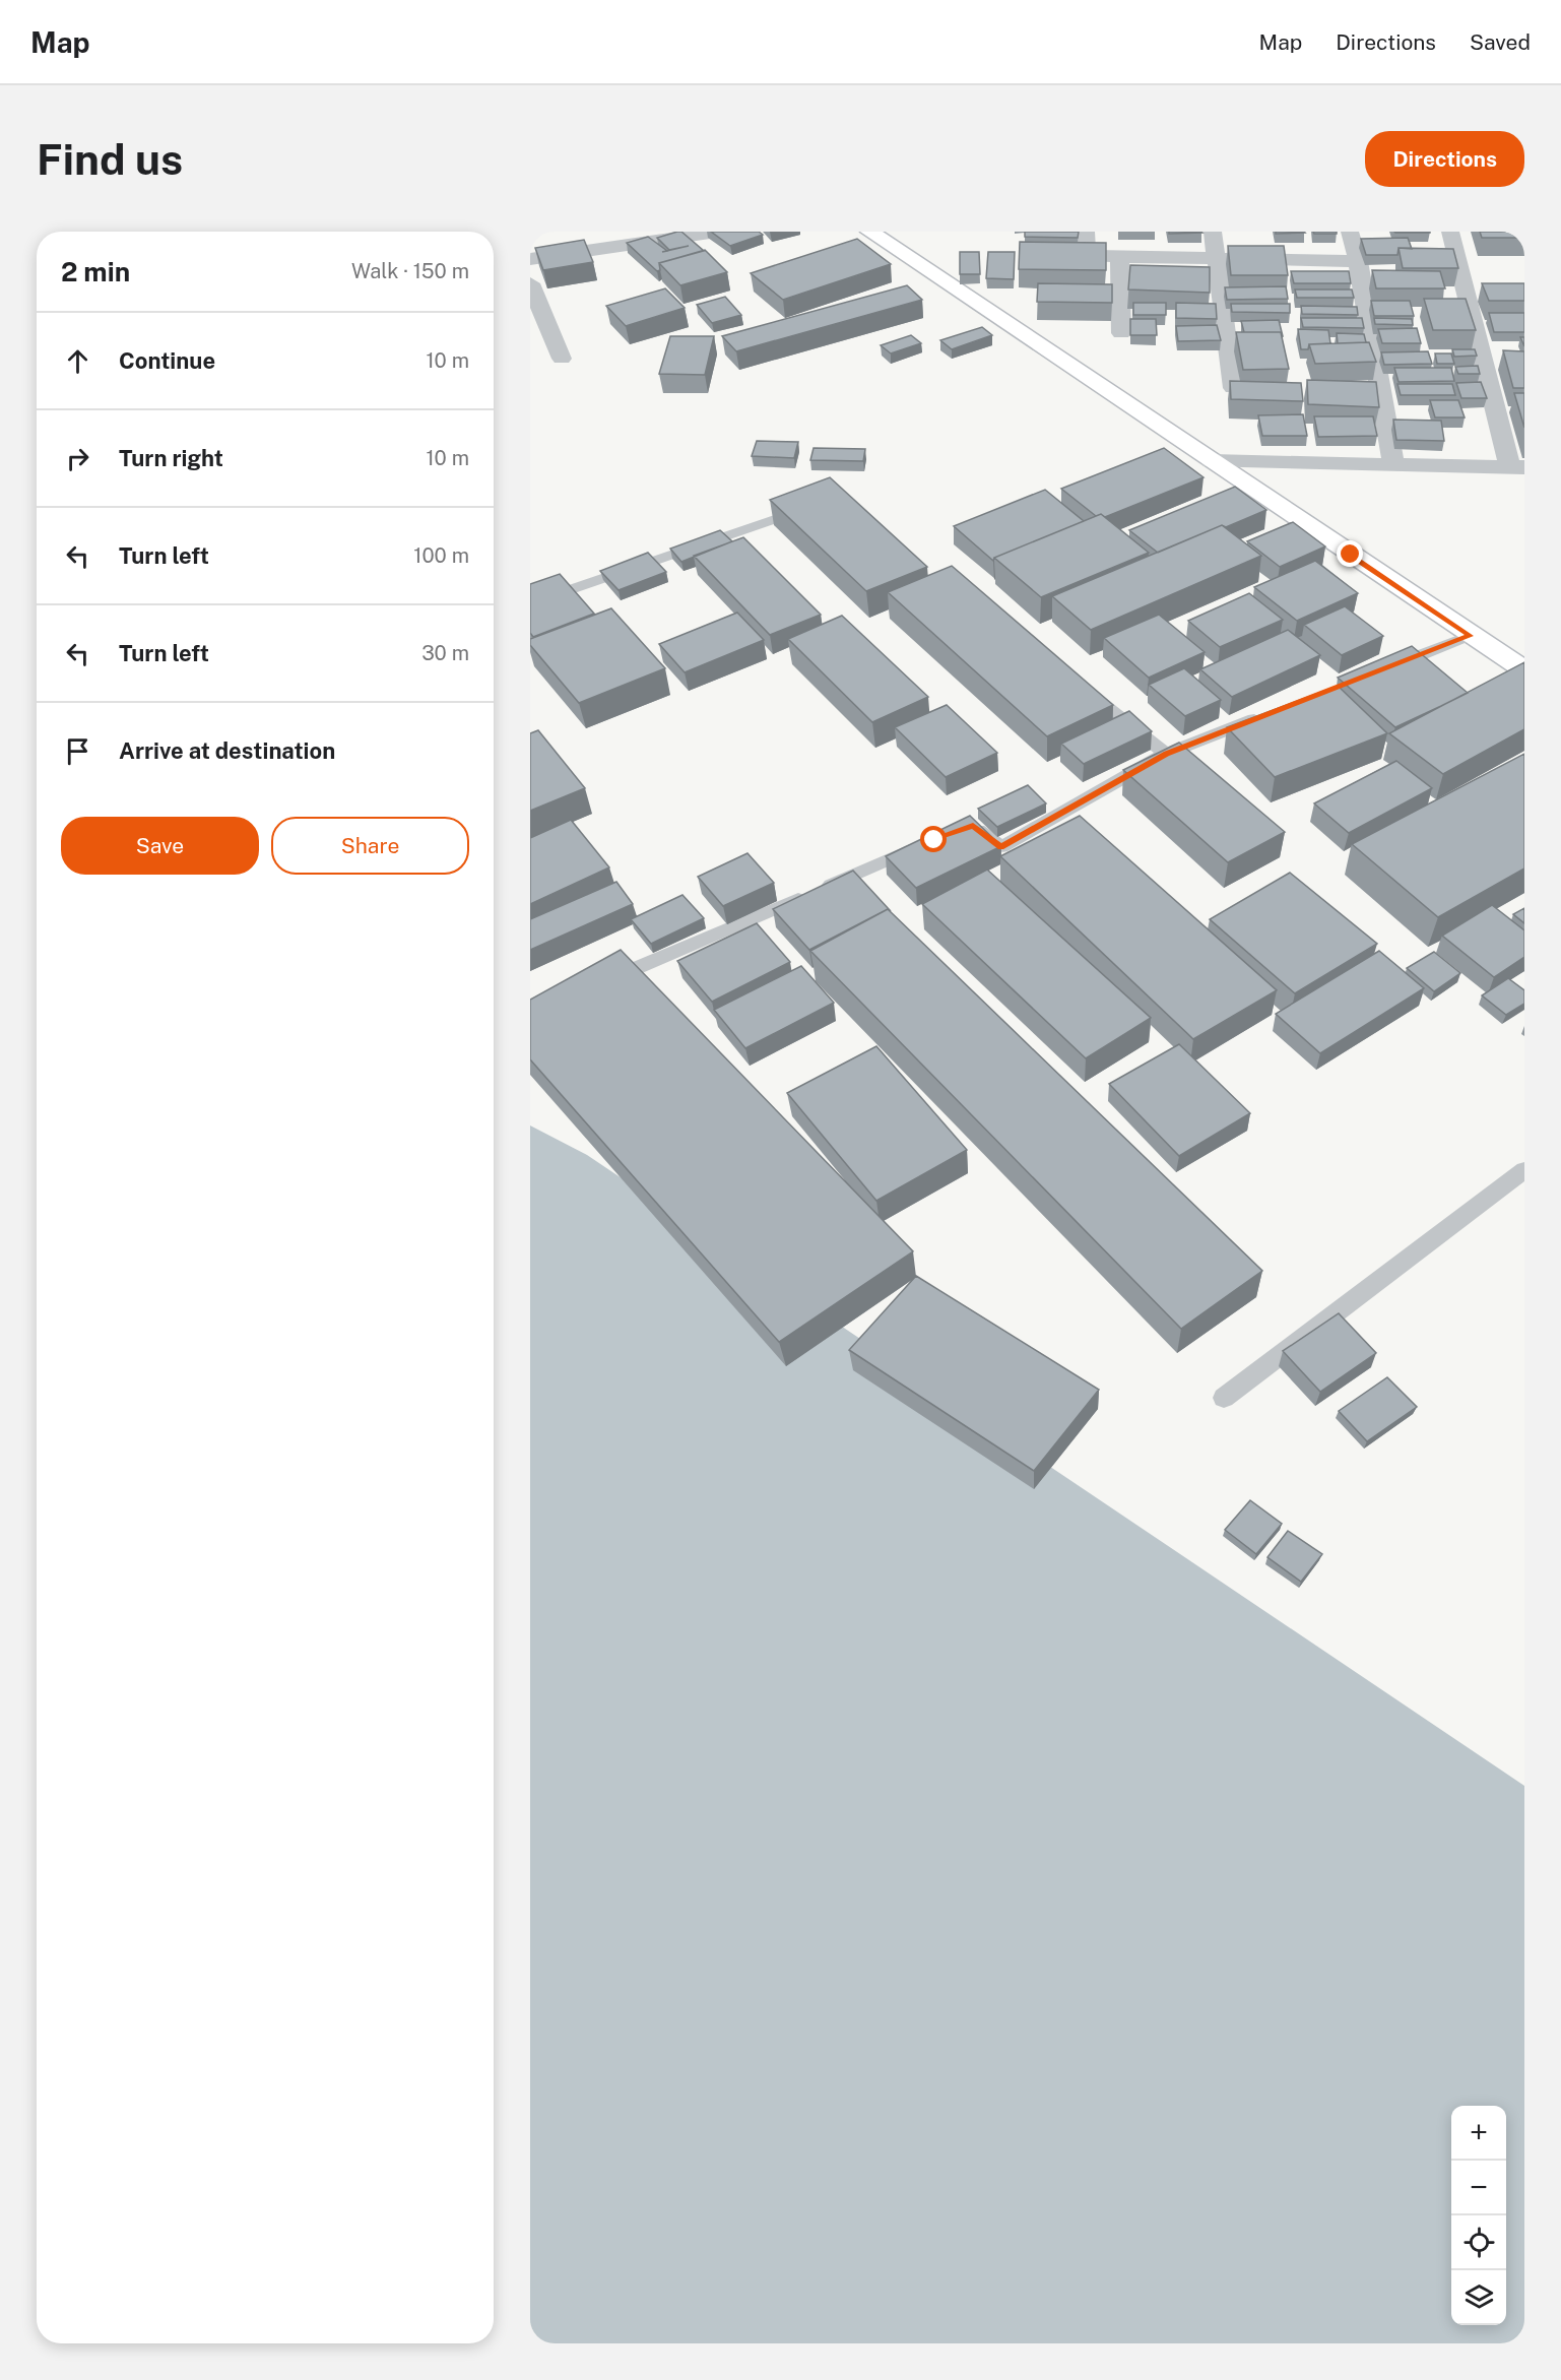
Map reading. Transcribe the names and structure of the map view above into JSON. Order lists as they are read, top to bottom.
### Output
{
  "page": {
    "header": "Map",
    "nav": ["Map", "Directions", "Saved"],
    "buttons": [
      "Directions",
      ["Save", "Share"]
    ],
    "title": "Find us",
    "heading": ["2 min", "Walk · 150 m"],
    "list": [
      ["Continue", "10 m"],
      ["Turn right", "10 m"],
      ["Turn left", "100 m"],
      ["Turn left", "30 m"],
      "Arrive at destination"
    ],
    "map_buttons": ["+", "−"]
  }
}
